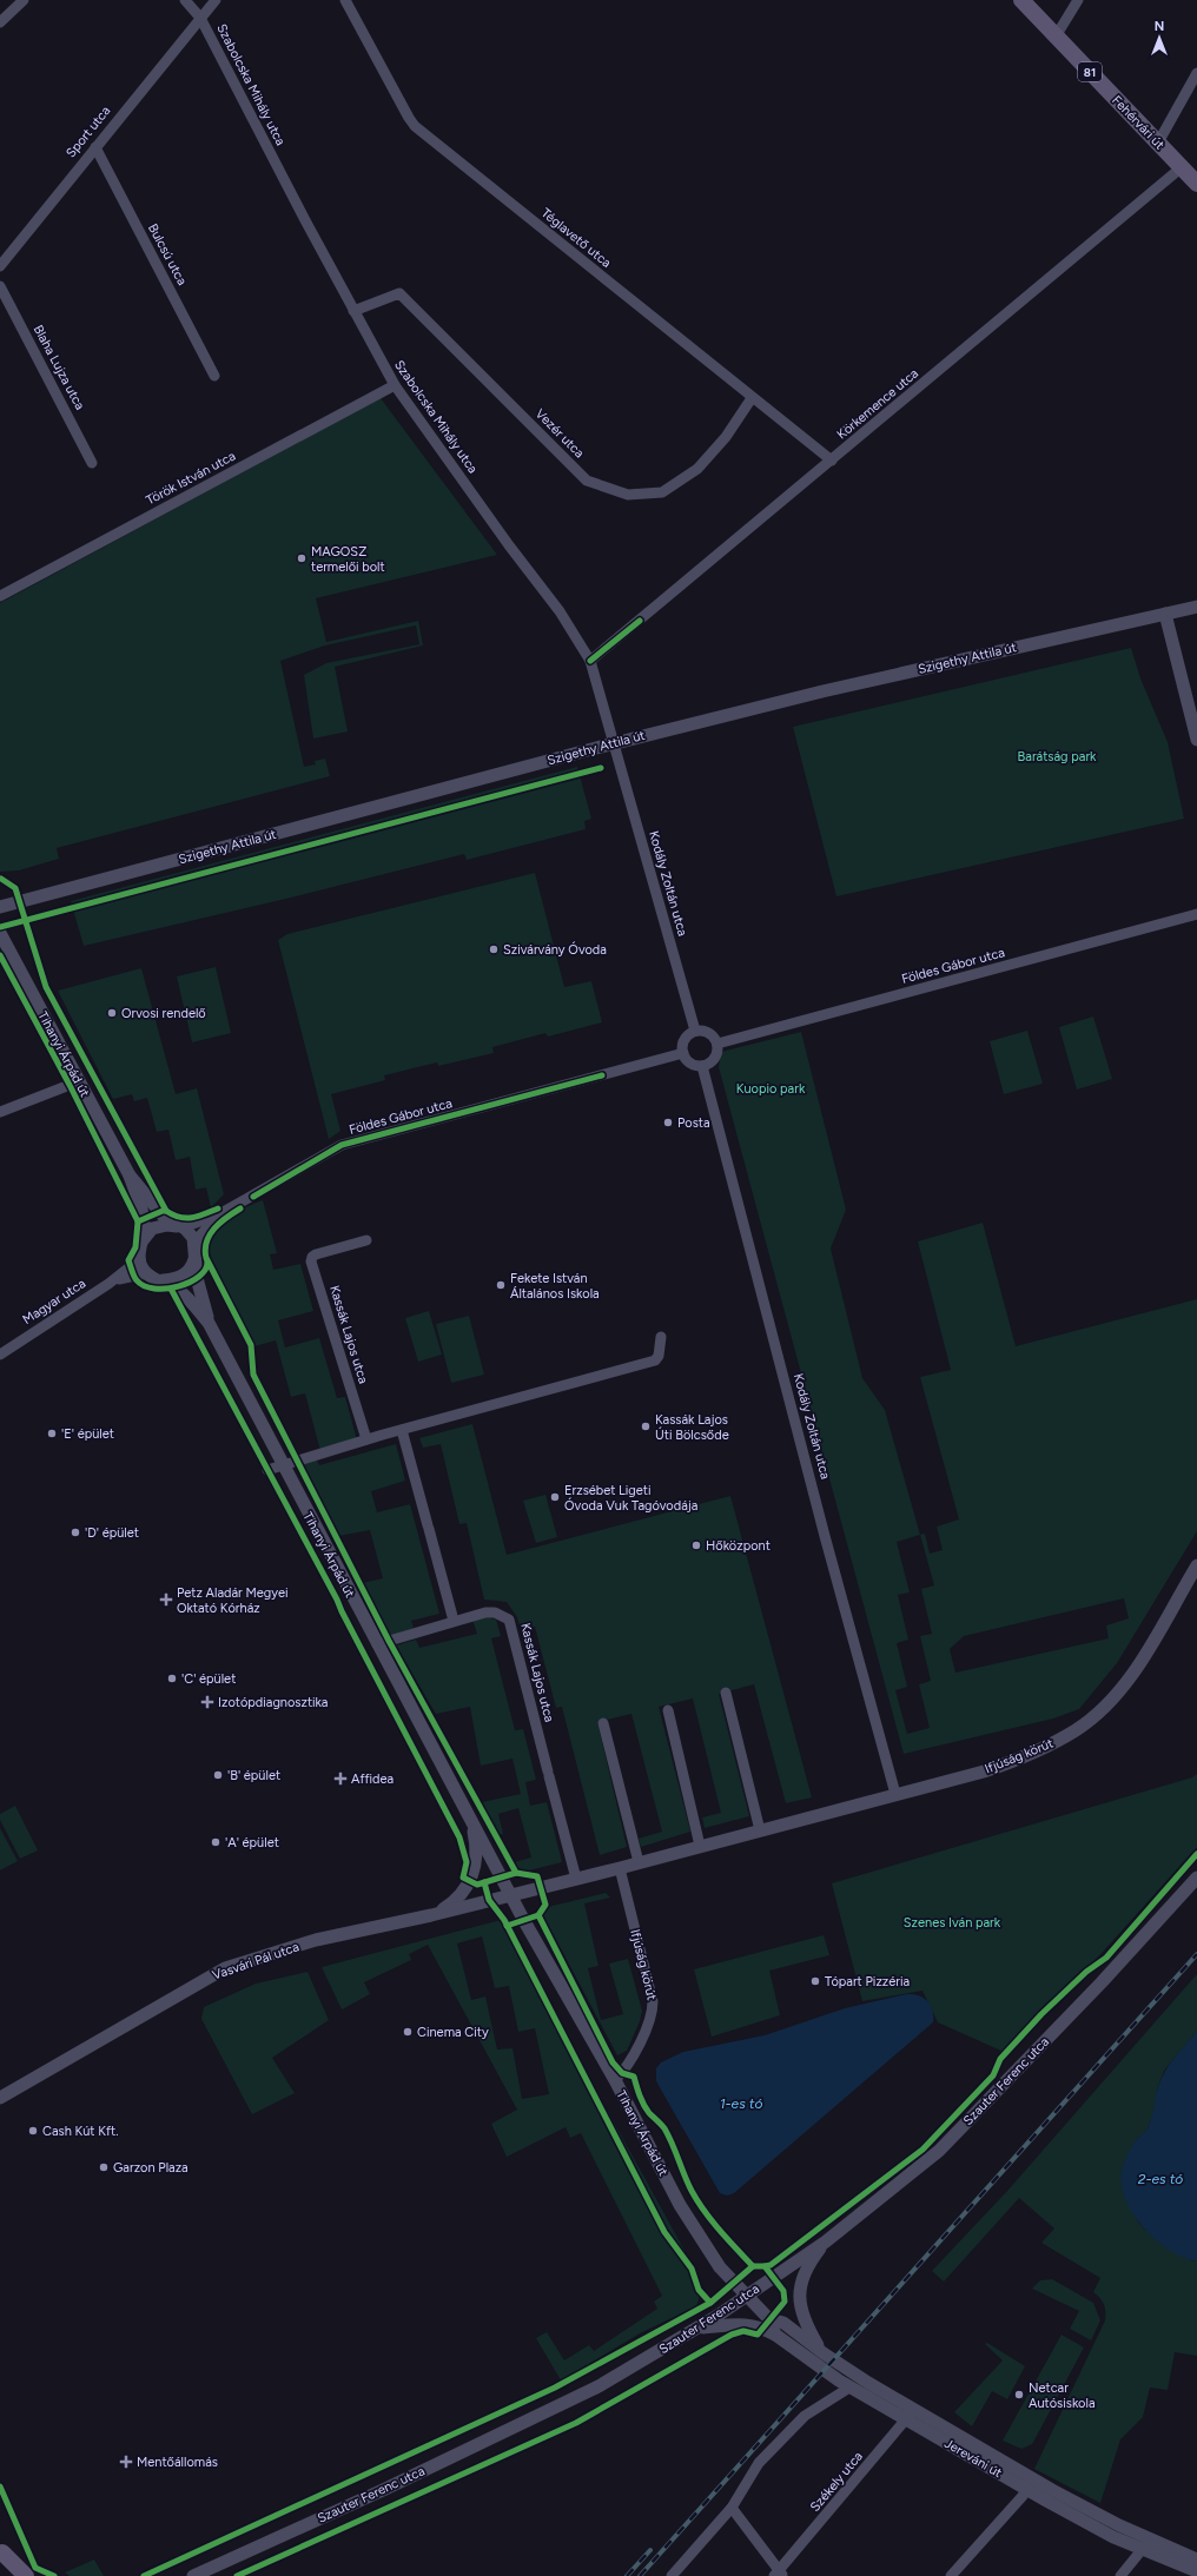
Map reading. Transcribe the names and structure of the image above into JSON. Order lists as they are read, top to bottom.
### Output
{
  "streets": {
    "main road": ["81", "Fehérvári út"],
    "street": [
      "Szabolcska Mihály utca",
      "Sport utca",
      "Téglavető utca",
      "Bulcsú utca",
      "Blaha Lujza utca",
      "Körkemence utca",
      "Vezér utca",
      "Török István utca",
      "Szigethy Attila út",
      "Kodály Zoltán utca",
      "Földes Gábor utca",
      "Tihanyi Árpád út",
      "Magyar utca",
      "Kassák Lajos utca",
      "Ifjúság körút",
      "Vasvári Pál utca",
      "Szauter Ferenc utca",
      "Jereváni út",
      "Székely utca"
    ]
  },
  "crossings": [
    ["Szabolcska Mihály utca", "Sport utca"],
    ["Szabolcska Mihály utca", "Körkemence utca"],
    ["Szabolcska Mihály utca", "Vezér utca"],
    ["Szabolcska Mihály utca", "Török István utca"],
    ["Szabolcska Mihály utca", "Szigethy Attila út"],
    ["Szabolcska Mihály utca", "Kodály Zoltán utca"],
    ["Fehérvári út", "Körkemence utca"],
    ["Sport utca", "Bulcsú utca"],
    ["Téglavető utca", "Körkemence utca"],
    ["Téglavető utca", "Vezér utca"],
    ["Szigethy Attila út", "Kodály Zoltán utca"],
    ["Kodály Zoltán utca", "Földes Gábor utca"],
    ["Kodály Zoltán utca", "Ifjúság körút"],
    ["Földes Gábor utca", "Tihanyi Árpád út"],
    ["Földes Gábor utca", "Magyar utca"],
    ["Tihanyi Árpád út", "Magyar utca"],
    ["Tihanyi Árpád út", "Ifjúság körút"],
    ["Tihanyi Árpád út", "Vasvári Pál utca"],
    ["Tihanyi Árpád út", "Szauter Ferenc utca"],
    ["Tihanyi Árpád út", "Jereváni út"],
    ["Kassák Lajos utca", "Ifjúság körút"],
    ["Ifjúság körút", "Vasvári Pál utca"],
    ["Szauter Ferenc utca", "Jereváni út"],
    ["Jereváni út", "Székely utca"]
  ],
  "water": ["1-es tó", "2-es tó"],
  "parks": ["Barátság park", "Kuopio park", "Szenes Iván park"],
  "places": {
    "other": [
      "MAGOSZ termelői bolt",
      "Szivárvány Óvoda",
      "Orvosi rendelő",
      "Posta",
      "Fekete István Általános Iskola",
      "Kassák Lajos Úti Bölcsőde",
      "'E' épület",
      "Erzsébet Ligeti Óvoda Vuk Tagóvodája",
      "'D' épület",
      "Hőközpont",
      "'C' épület",
      "'B' épület",
      "'A' épület",
      "Tópart Pizzéria",
      "Cinema City",
      "Cash Kút Kft.",
      "Garzon Plaza",
      "Netcar Autósiskola"
    ],
    "health": [
      "Petz Aladár Megyei Oktató Kórház",
      "Izotópdiagnosztika",
      "Affidea",
      "Mentőállomás"
    ]
  },
  "north": "top"
}
